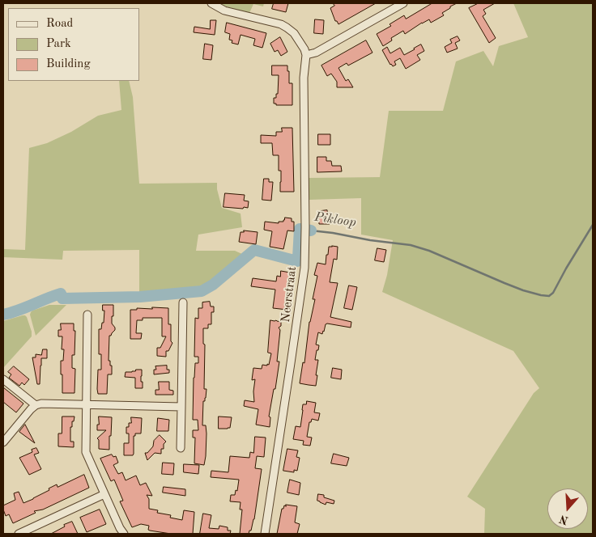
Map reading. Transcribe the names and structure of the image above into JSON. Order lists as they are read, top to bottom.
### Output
{
  "streets": {
    "street": ["Neerstraat"]
  },
  "water": ["Pikloop"],
  "legend": ["Road", "Park", "Building"],
  "north": "bottom"
}
